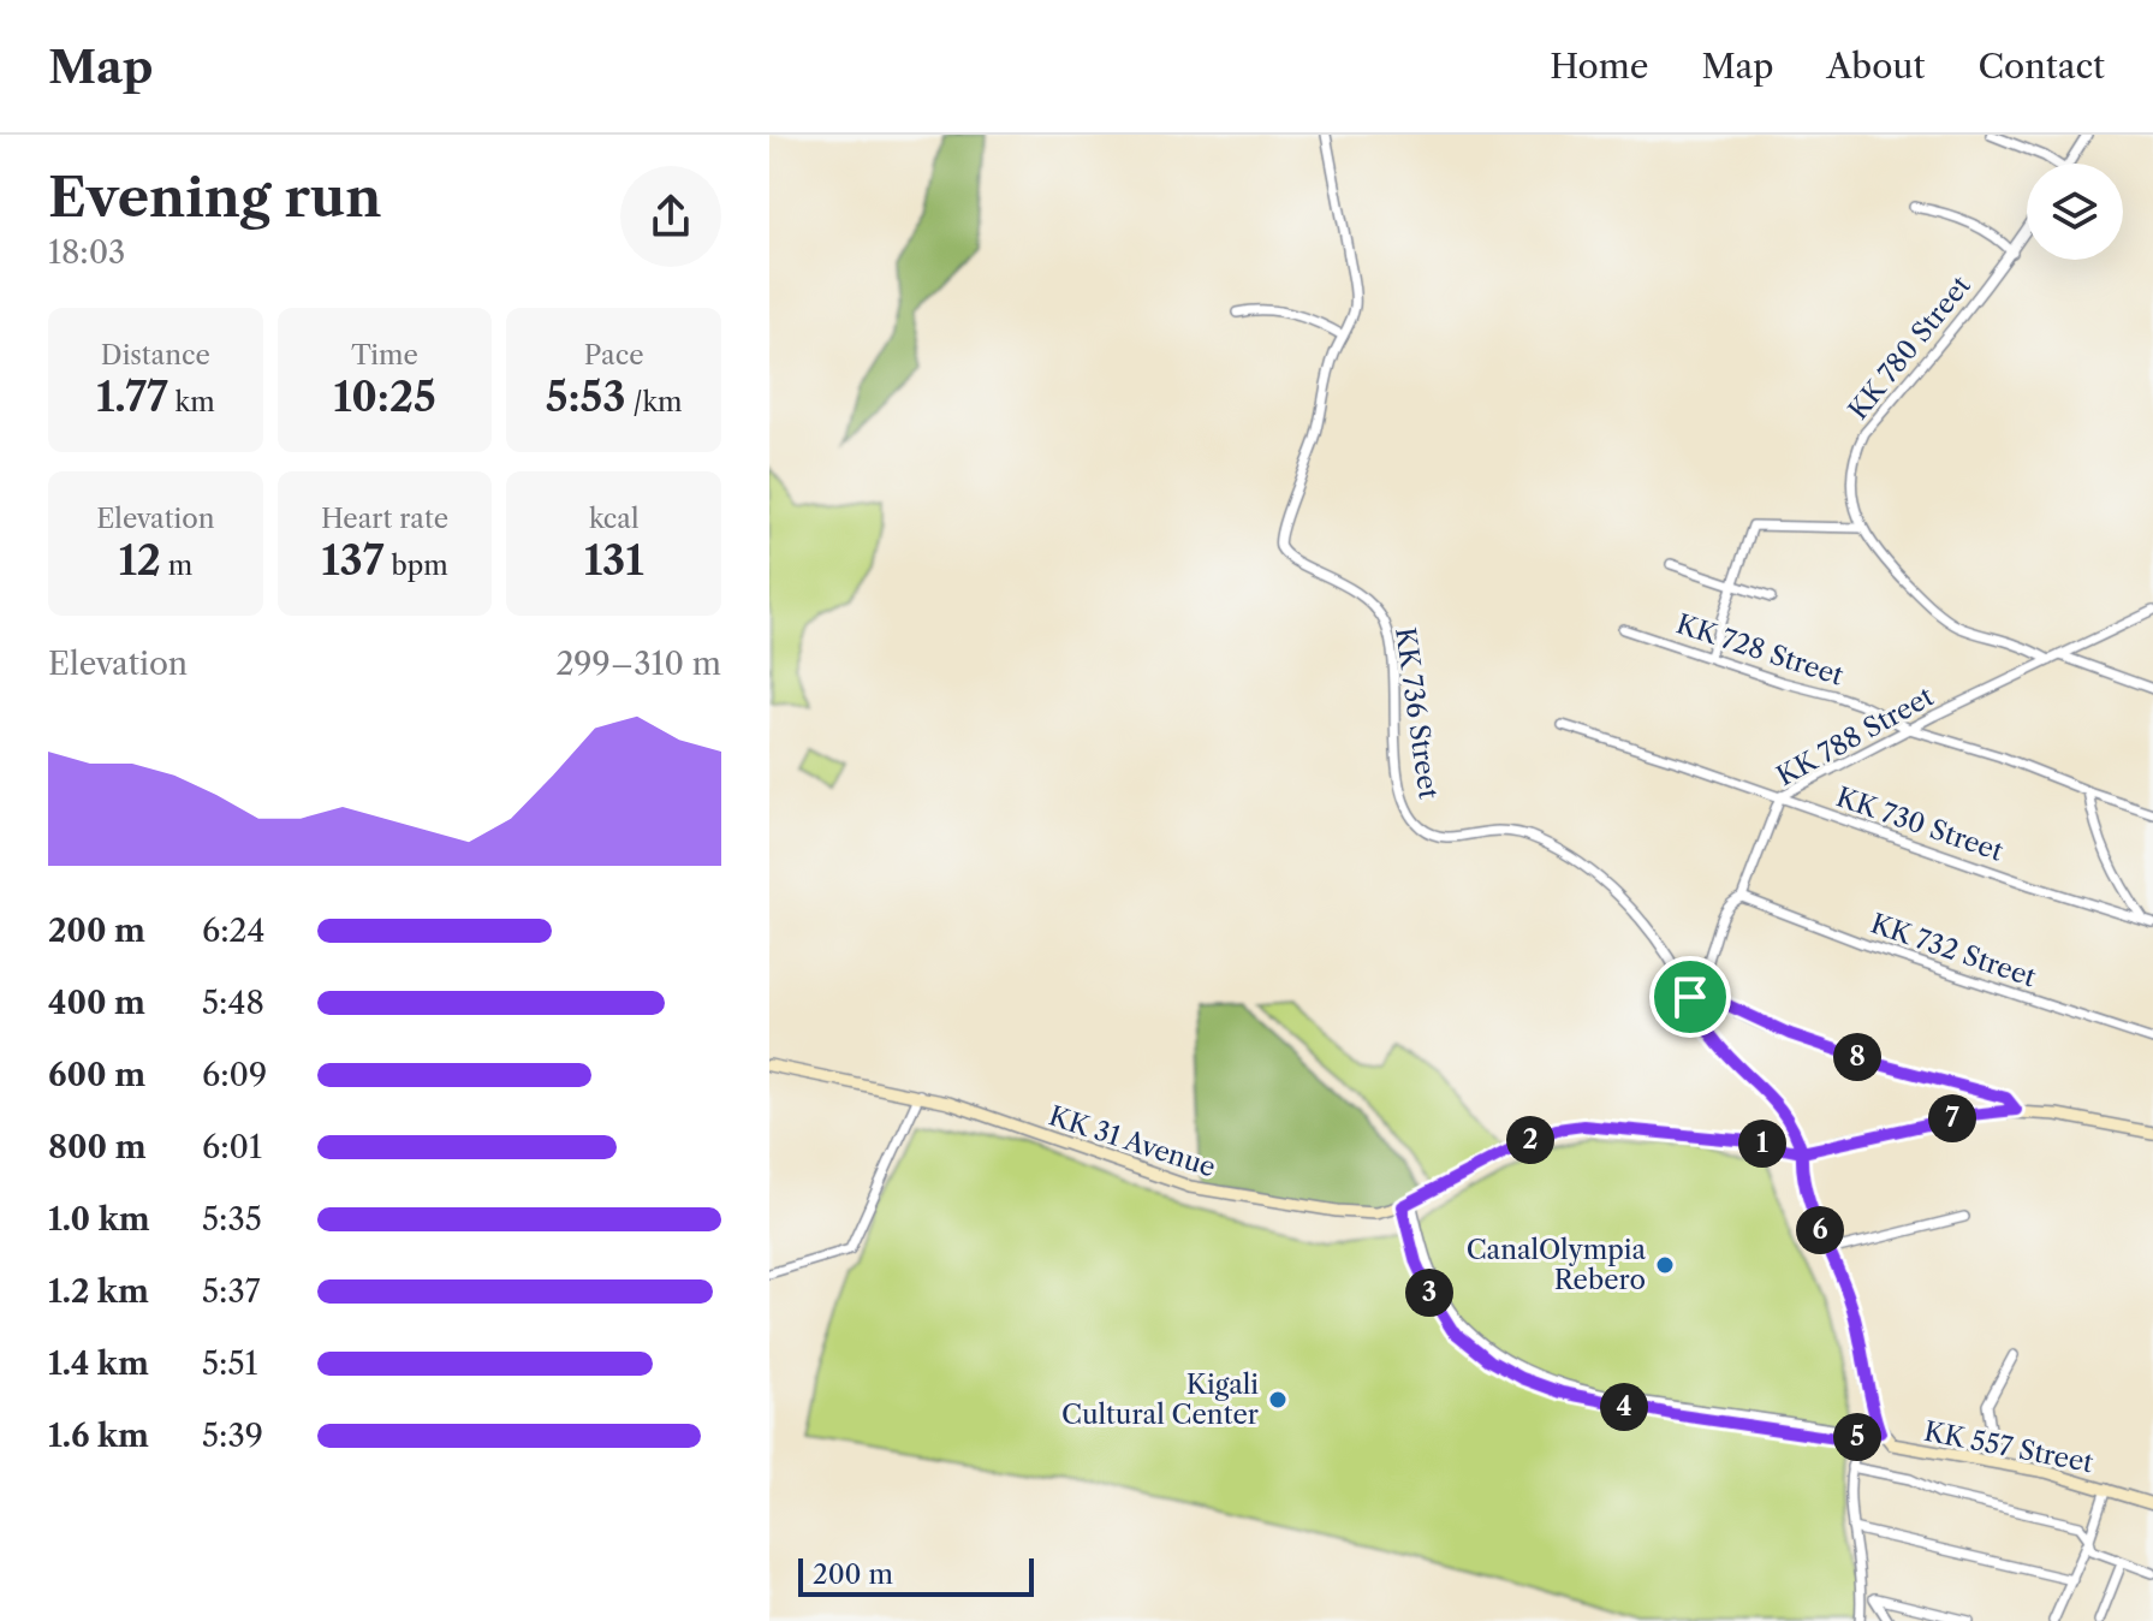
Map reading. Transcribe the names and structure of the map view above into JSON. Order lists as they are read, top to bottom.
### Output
{
  "streets": {
    "main road": ["KK 31 Avenue", "KK 557 Street"],
    "street": [
      "KK 780 Street",
      "KK 728 Street",
      "KK 736 Street",
      "KK 788 Street",
      "KK 730 Street",
      "KK 732 Street"
    ]
  },
  "crossings": [
    ["KK 780 Street", "KK 788 Street"],
    ["KK 728 Street", "KK 788 Street"],
    ["KK 736 Street", "KK 31 Avenue"],
    ["KK 788 Street", "KK 730 Street"],
    ["KK 788 Street", "KK 732 Street"]
  ],
  "places": ["CanalOlympia Rebero", "Kigali Cultural Center"],
  "scale_bar": "200 m",
  "page": {
    "header": "Map",
    "nav": [
      "Home",
      "Map",
      "About",
      "Contact"
    ],
    "heading": ["Evening run", "18:03"],
    "stats": [
      ["Distance", "1.77 km"],
      ["Time", "10:25"],
      ["Pace", "5:53 /km"],
      ["Elevation", "12 m"],
      ["Heart rate", "137 bpm"],
      ["kcal", "131"]
    ],
    "chart": ["Elevation", "299–310 m"],
    "list": [
      {
        "name": "200 m",
        "note": "6:24"
      },
      {
        "name": "400 m",
        "note": "5:48"
      },
      {
        "name": "600 m",
        "note": "6:09"
      },
      {
        "name": "800 m",
        "note": "6:01"
      },
      {
        "name": "1.0 km",
        "note": "5:35"
      },
      {
        "name": "1.2 km",
        "note": "5:37"
      },
      {
        "name": "1.4 km",
        "note": "5:51"
      },
      {
        "name": "1.6 km",
        "note": "5:39"
      }
    ],
    "pins": [
      "8",
      "7",
      "2",
      "1",
      "6",
      "3",
      "4",
      "5"
    ],
    "scale": "200 m"
  }
}
